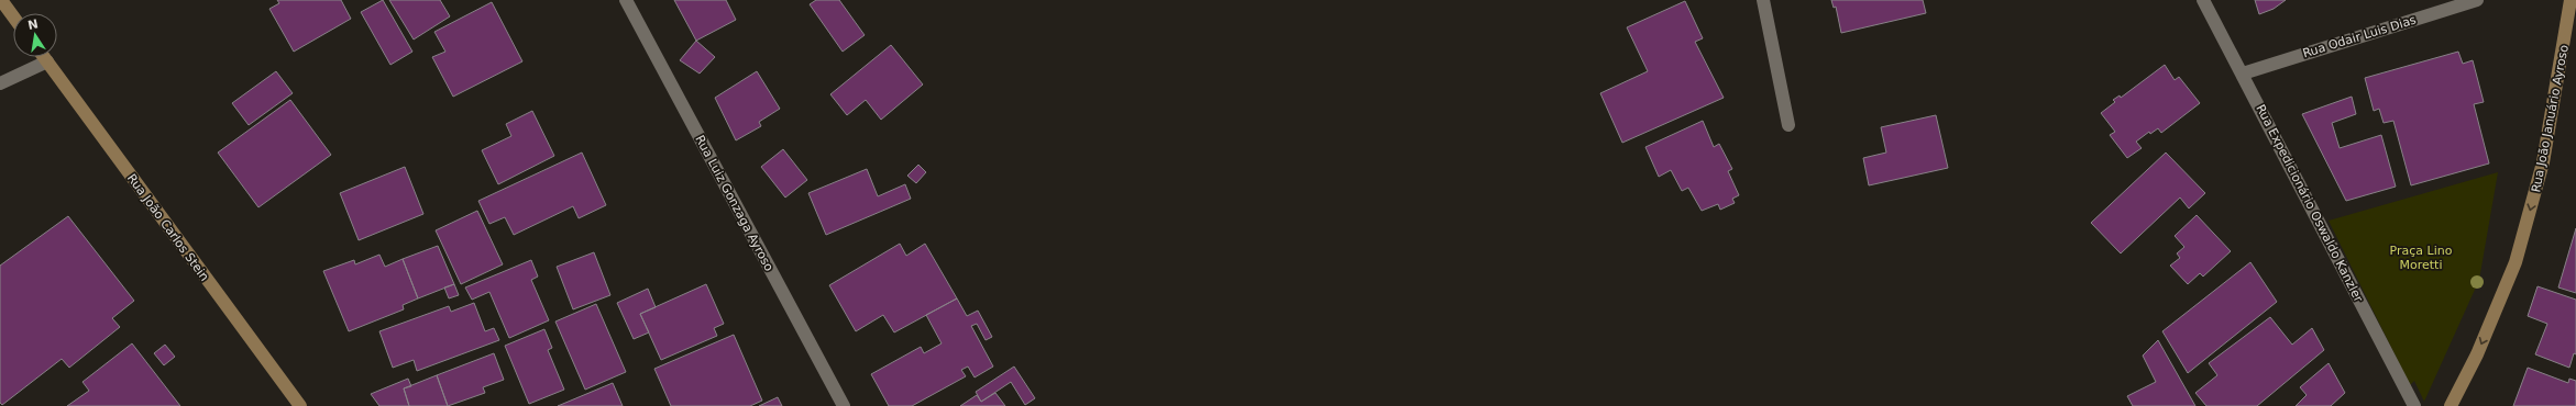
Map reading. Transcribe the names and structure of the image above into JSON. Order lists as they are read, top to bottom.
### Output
{
  "streets": {
    "street": [
      "Rua Odair Luis Dias",
      "Rua João Januário Ayroso",
      "Rua Luiz Gonzaga Ayroso",
      "Rua Expedicionário Oswaldo Kanzler",
      "Rua João Carlos Stein"
    ]
  },
  "crossings": [
    ["Rua Odair Luis Dias", "Rua Expedicionário Oswaldo Kanzler"]
  ],
  "one_way": ["Rua João Januário Ayroso"],
  "parks": ["Praça Lino Moretti"],
  "north": "top"
}
